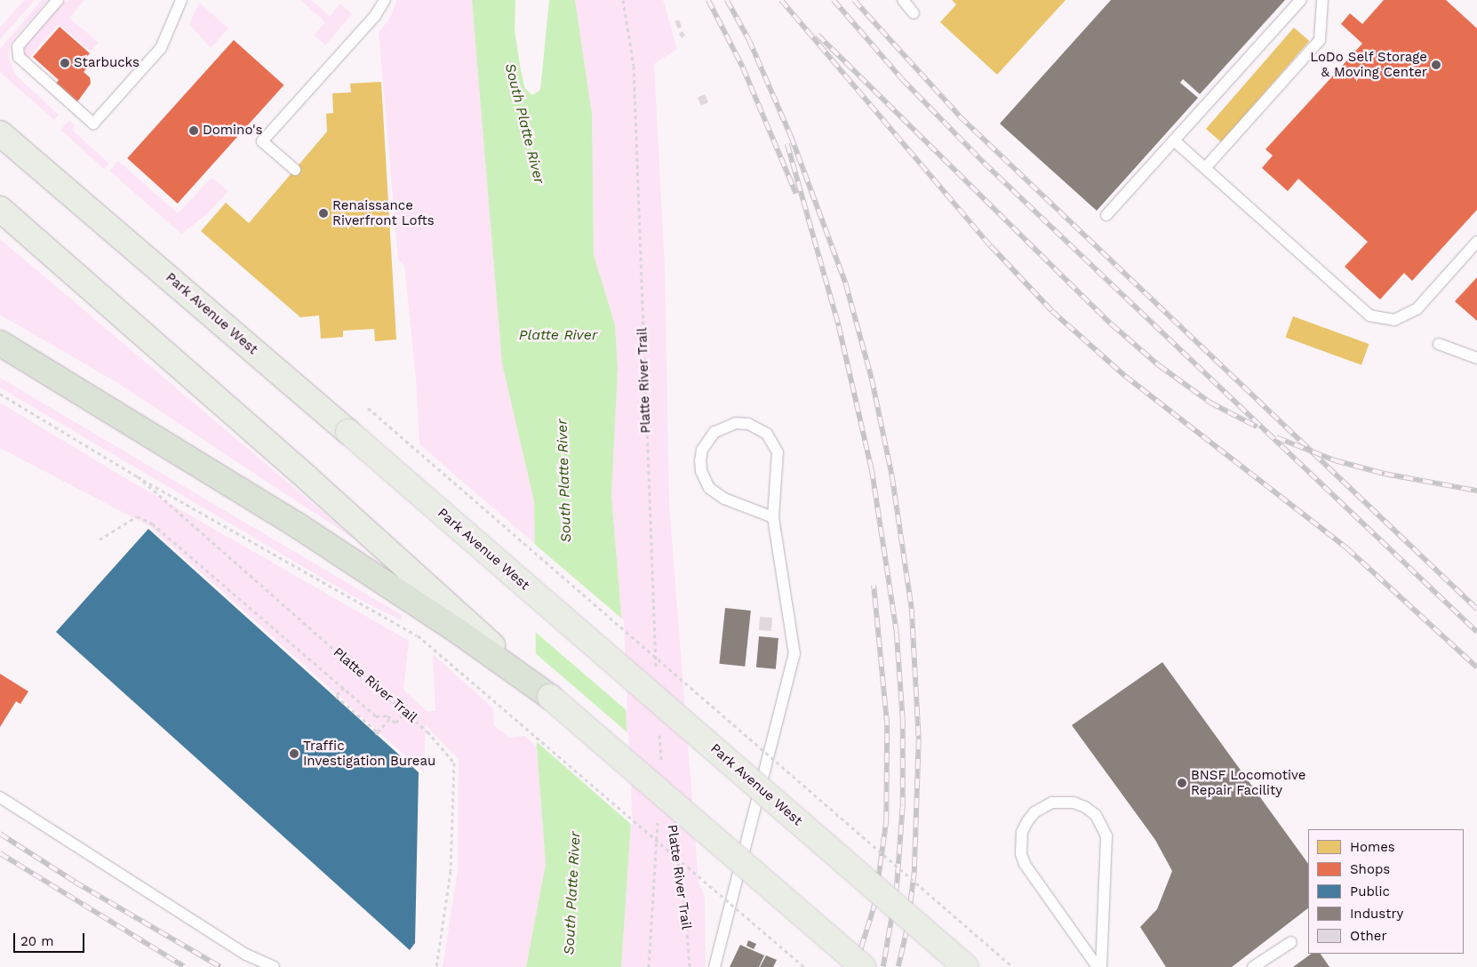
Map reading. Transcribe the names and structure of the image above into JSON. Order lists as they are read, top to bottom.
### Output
{
  "streets": {
    "main road": ["Park Avenue West"],
    "path": ["Platte River Trail"]
  },
  "water": ["South Platte River", "Platte River"],
  "places": [
    "Starbucks",
    "LoDo Self Storage & Moving Center",
    "Domino's",
    "Renaissance Riverfront Lofts",
    "Traffic Investigation Bureau",
    "BNSF Locomotive Repair Facility"
  ],
  "legend": [
    "Homes",
    "Shops",
    "Public",
    "Industry",
    "Other"
  ],
  "scale_bar": "20 m"
}
